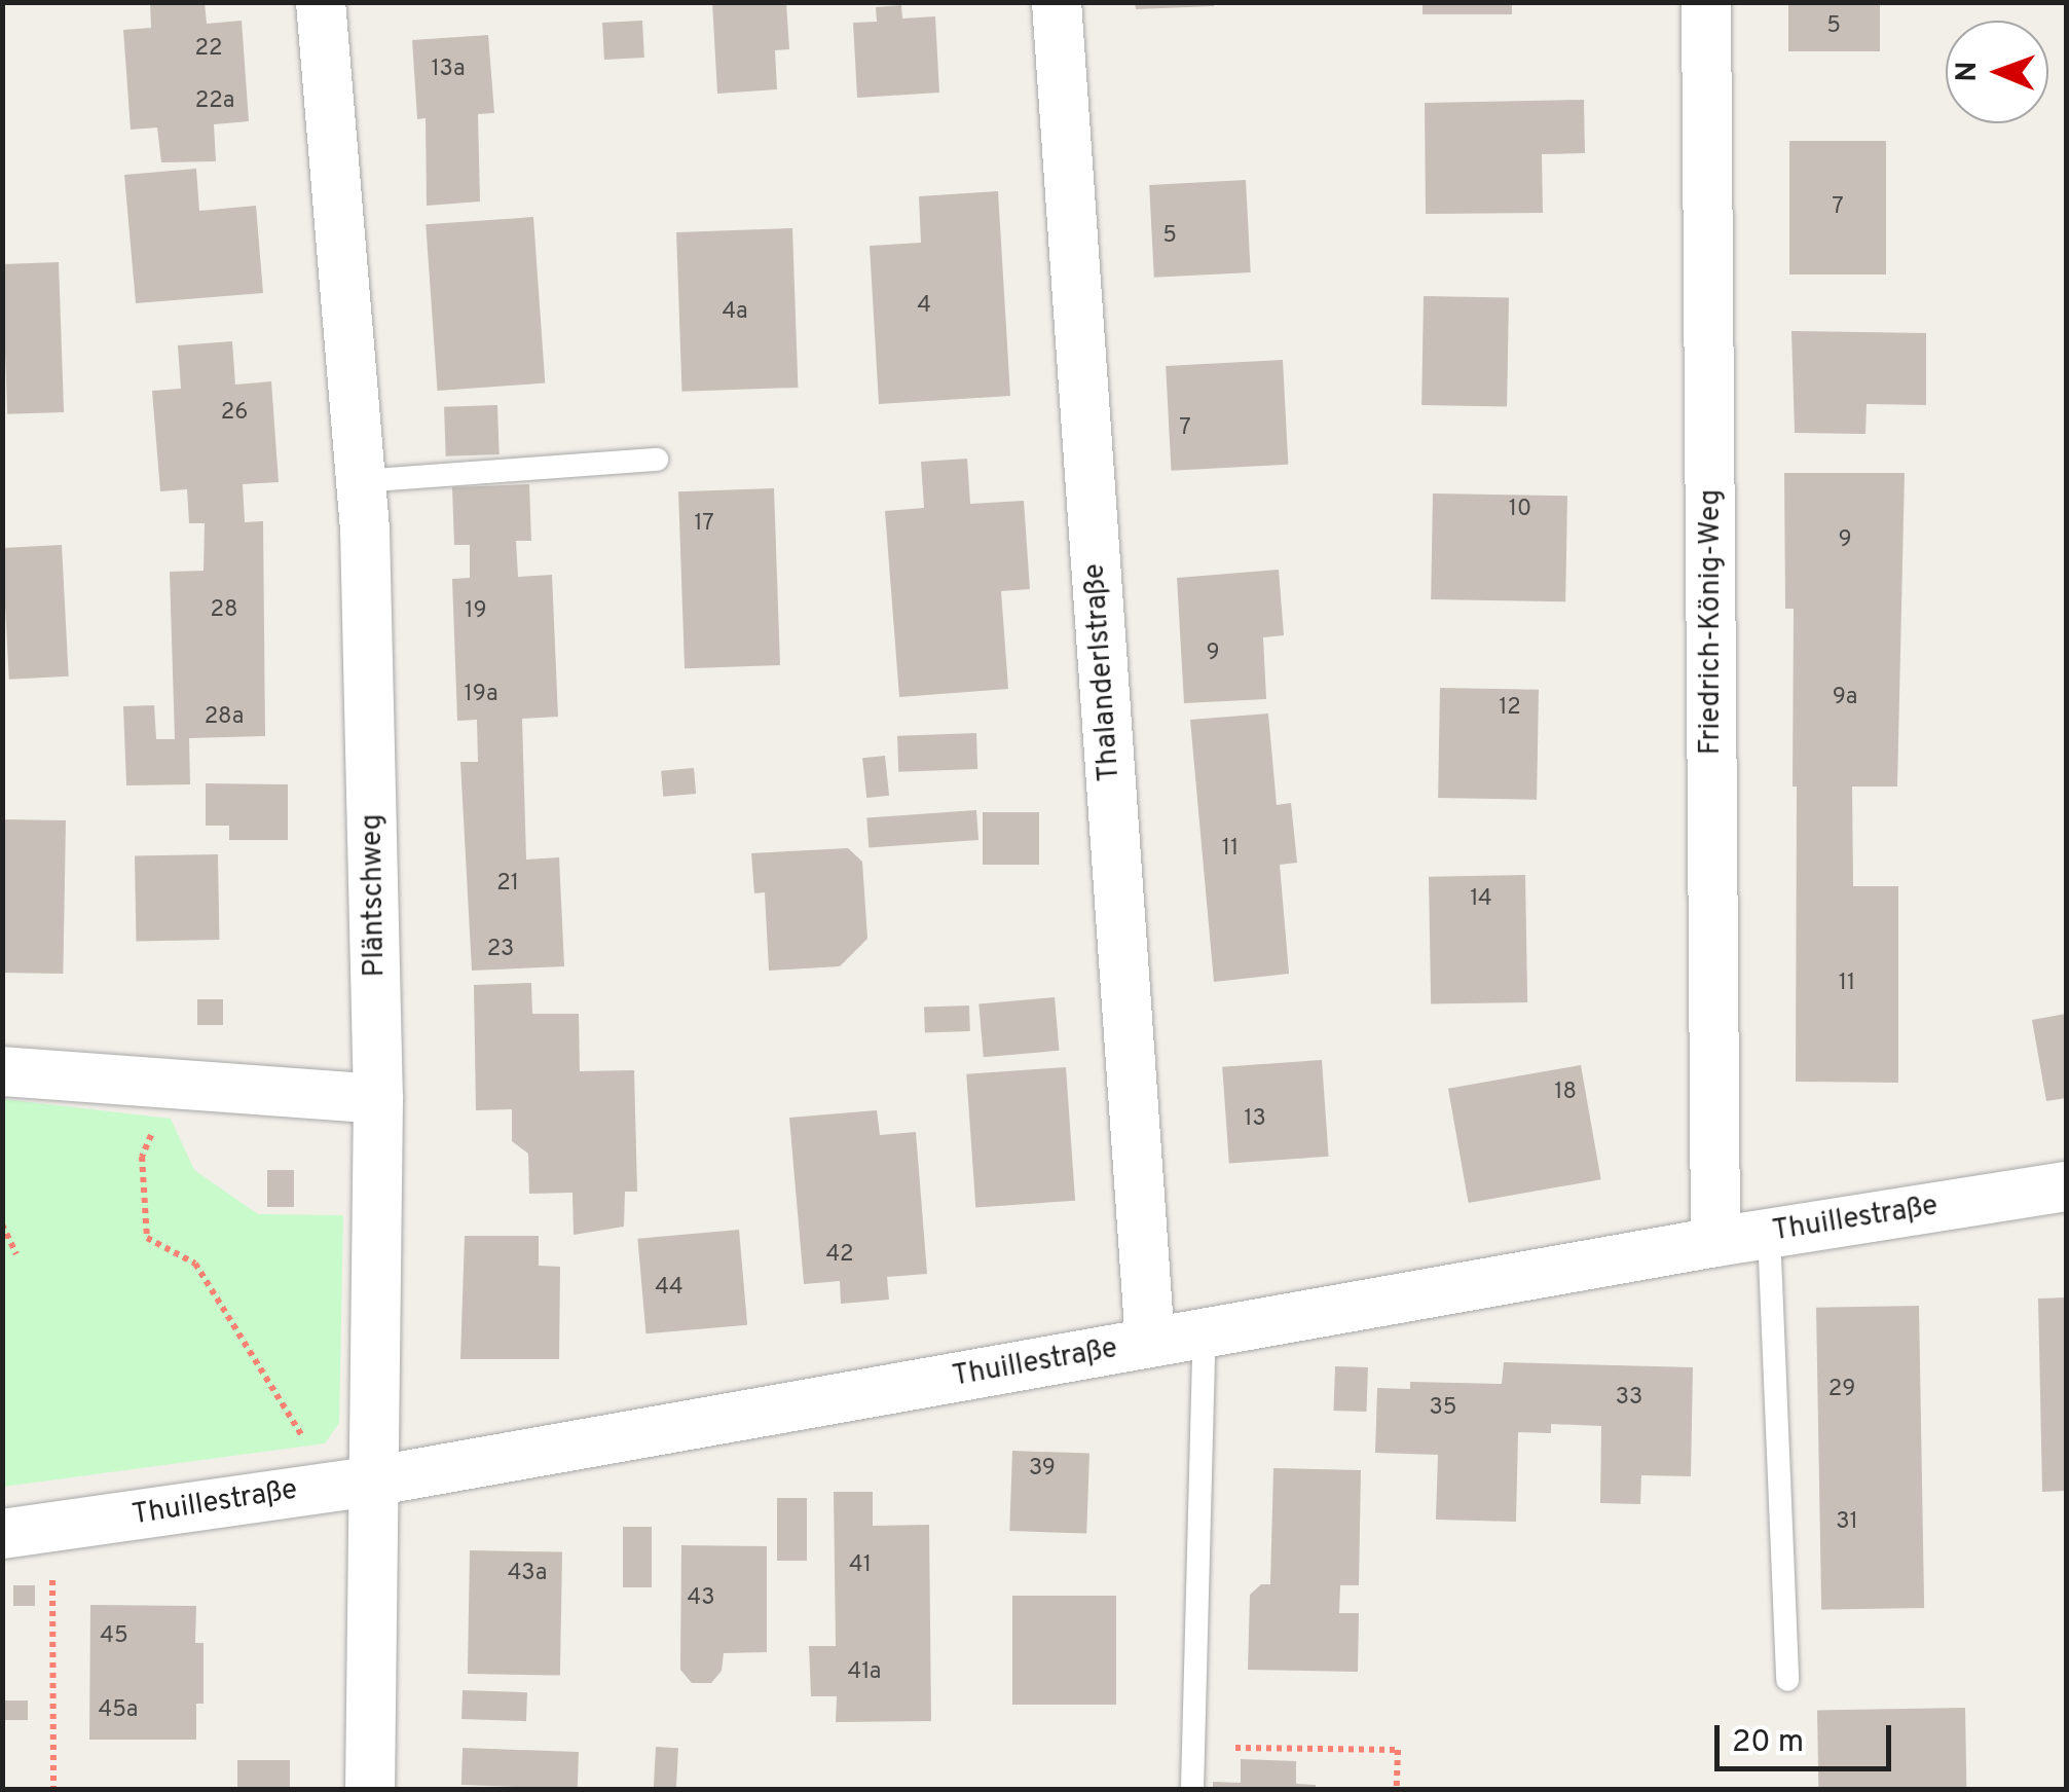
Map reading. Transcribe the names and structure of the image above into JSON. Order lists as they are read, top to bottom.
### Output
{
  "streets": {
    "street": [
      "Friedrich-König-Weg",
      "Thalanderlstraße",
      "Pläntschweg",
      "Thuillestraße"
    ]
  },
  "crossings": [
    ["Friedrich-König-Weg", "Thuillestraße"],
    ["Thalanderlstraße", "Thuillestraße"],
    ["Pläntschweg", "Thuillestraße"]
  ],
  "house_numbers": [
    "5",
    "22",
    "13a",
    "22a",
    "7",
    "5",
    "4",
    "4a",
    "26",
    "7",
    "10",
    "17",
    "9",
    "28",
    "19",
    "9",
    "19a",
    "9a",
    "12",
    "28a",
    "11",
    "21",
    "14",
    "23",
    "11",
    "18",
    "13",
    "42",
    "44",
    "29",
    "33",
    "35",
    "39",
    "31",
    "41",
    "43a",
    "43",
    "45",
    "41a",
    "45a"
  ],
  "scale_bar": "20 m",
  "north": "left"
}
